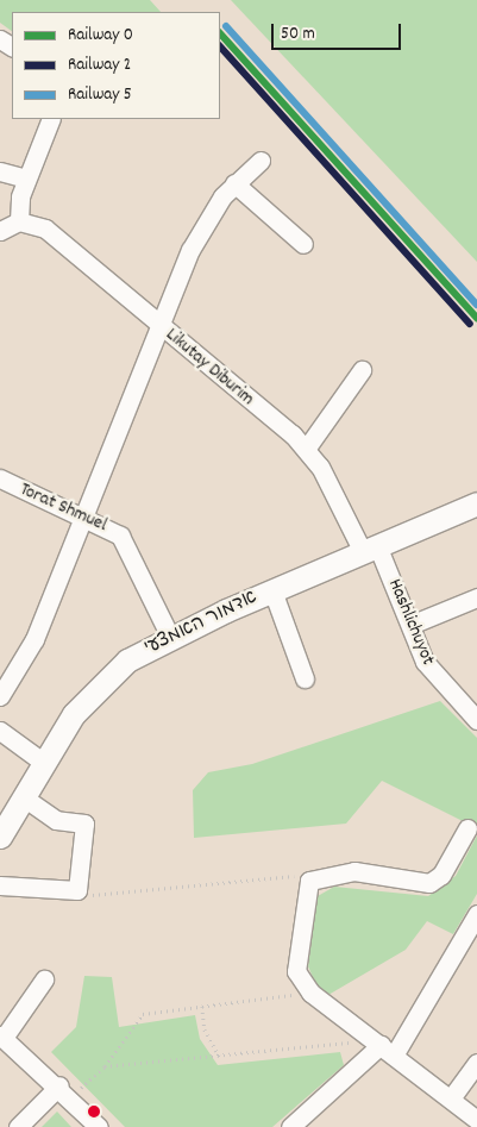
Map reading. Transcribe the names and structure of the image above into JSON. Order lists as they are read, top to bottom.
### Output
{
  "streets": {
    "main road": ["אדמור האמצעי"],
    "street": ["Likutay Diburim", "Torat Shmuel", "Hashlichuyot"]
  },
  "crossings": [
    ["Likutay Diburim", "Hashlichuyot"],
    ["Likutay Diburim", "אדמור האמצעי"],
    ["Torat Shmuel", "אדמור האמצעי"],
    ["Hashlichuyot", "אדמור האמצעי"]
  ],
  "lines": ["rail line 5", "rail line 0", "rail line 2"],
  "legend": ["Railway 0", "Railway 2", "Railway 5"],
  "scale_bar": "50 m"
}
